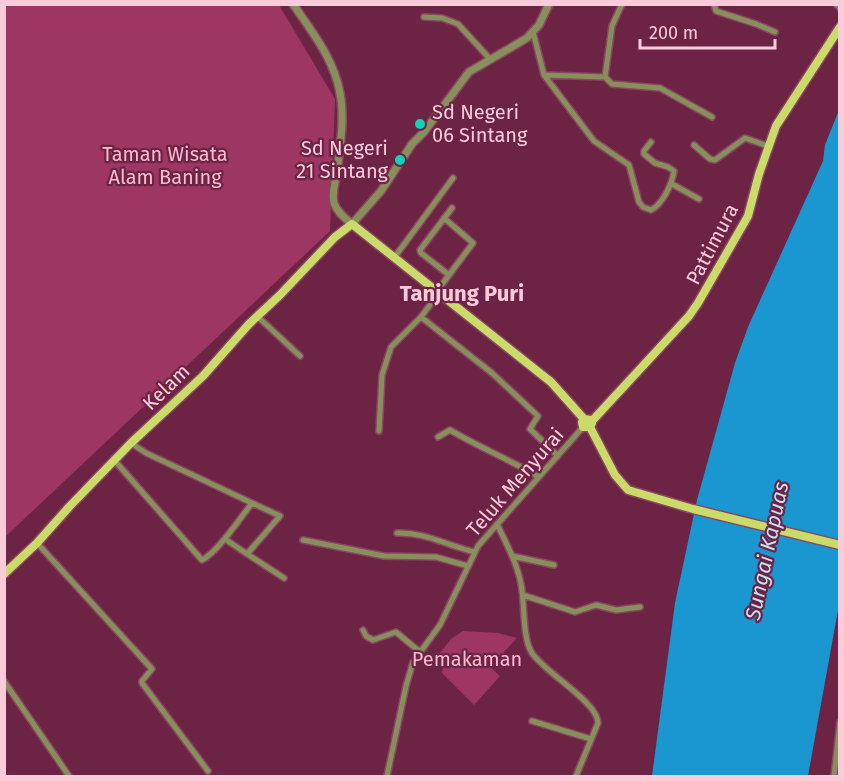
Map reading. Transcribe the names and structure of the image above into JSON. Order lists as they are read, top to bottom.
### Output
{
  "streets": {
    "main road": ["Pattimura", "Kelam"],
    "street": ["Teluk Menyurai"]
  },
  "crossings": [
    ["Pattimura", "Teluk Menyurai"]
  ],
  "districts": ["Tanjung Puri"],
  "water": ["Sungai Kapuas"],
  "parks": ["Taman Wisata Alam Baning", "Pemakaman"],
  "places": ["Sd Negeri 06 Sintang", "Sd Negeri 21 Sintang"],
  "scale_bar": "200 m"
}
